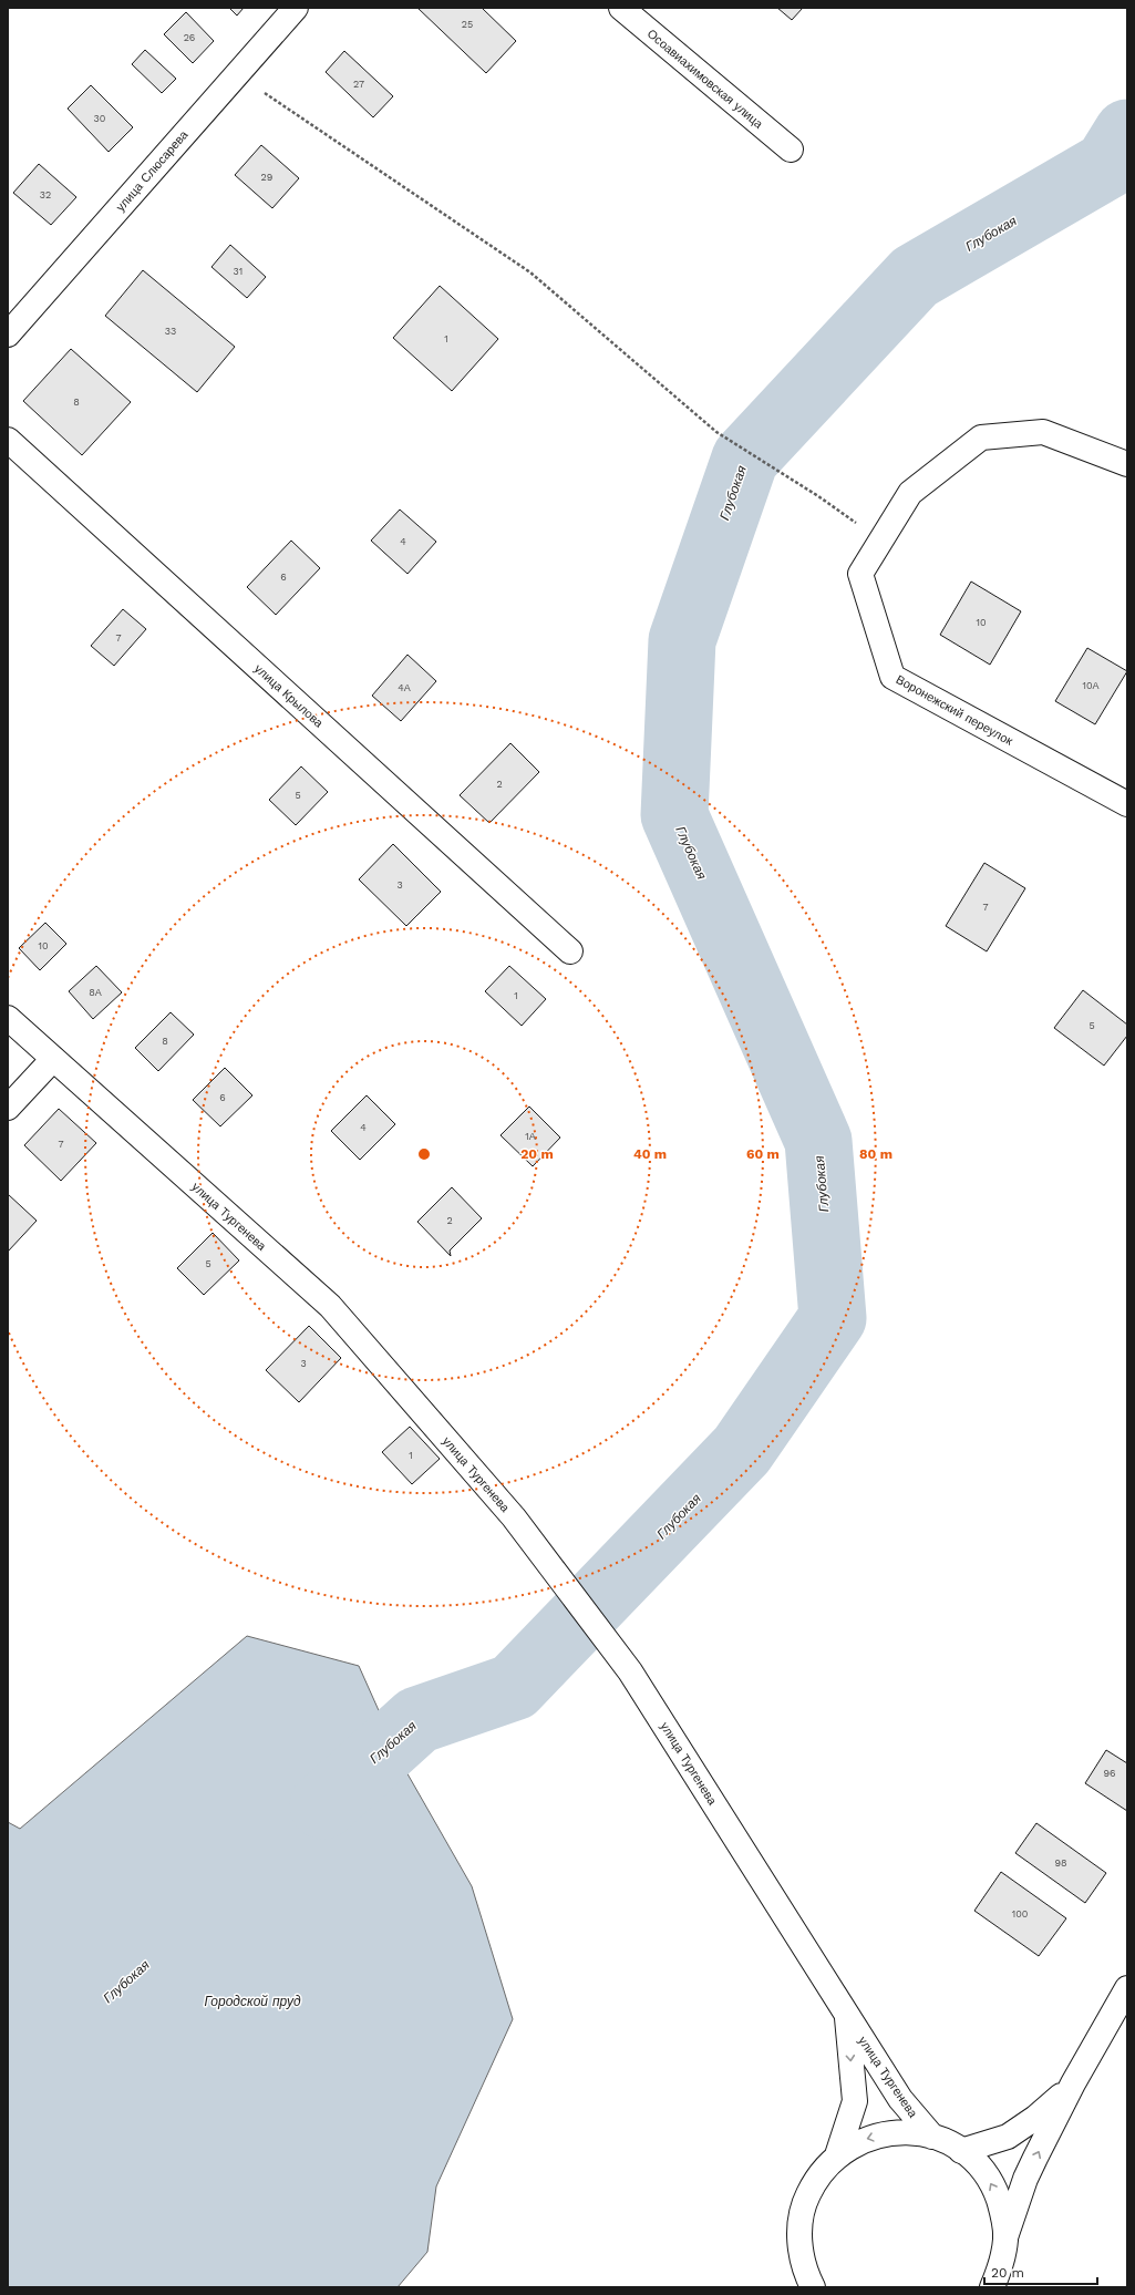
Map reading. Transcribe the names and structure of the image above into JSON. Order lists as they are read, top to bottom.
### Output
{
  "streets": {
    "street": [
      "Осоавиахимовская улица",
      "улица Слюсарева",
      "улица Крылова",
      "Воронежский переулок",
      "улица Тургенева"
    ]
  },
  "water": ["Глубокая", "Городской пруд"],
  "house_numbers": [
    "25",
    "26",
    "27",
    "30",
    "29",
    "32",
    "31",
    "33",
    "1",
    "8",
    "4",
    "6",
    "10",
    "7",
    "10А",
    "4А",
    "2",
    "5",
    "3",
    "7",
    "10",
    "8А",
    "1",
    "5",
    "8",
    "6",
    "4",
    "1А",
    "7",
    "2",
    "5",
    "3",
    "1",
    "96",
    "98",
    "100"
  ],
  "scale_bar": "20 m",
  "rings": [
    "20 m",
    "40 m",
    "60 m",
    "80 m"
  ]
}
